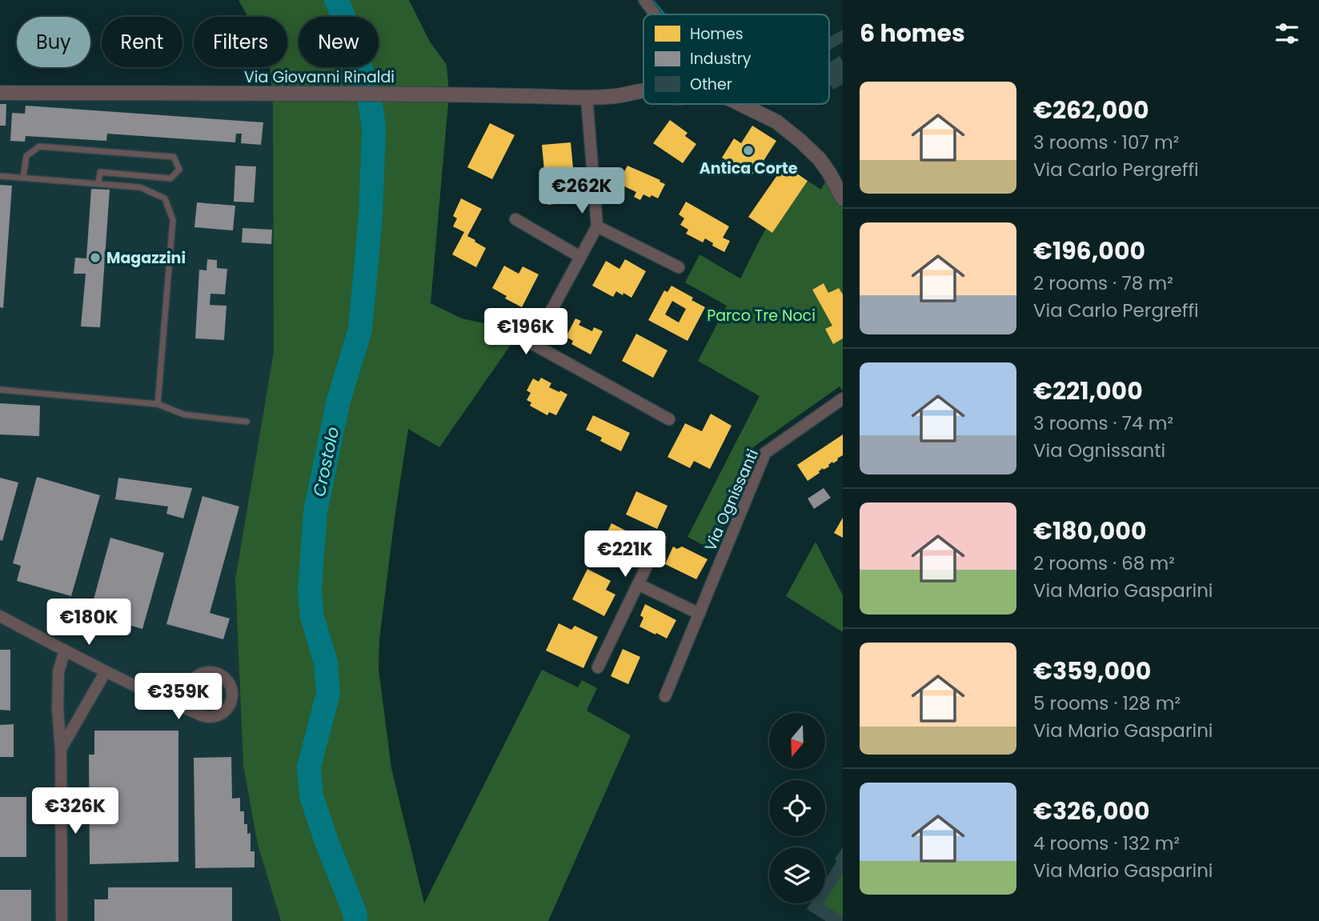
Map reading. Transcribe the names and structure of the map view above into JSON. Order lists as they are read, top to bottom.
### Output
{
  "streets": {
    "street": ["Via Giovanni Rinaldi", "Via Ognissanti"]
  },
  "water": ["Crostolo"],
  "parks": ["Parco Tre Noci"],
  "places": ["Antica Corte", "Magazzini"],
  "legend": ["Homes", "Industry", "Other"],
  "north": "bottom",
  "page": {
    "heading": "6 homes",
    "chip": [
      "Buy",
      "Rent",
      "Filters",
      "New"
    ],
    "list": [
      {
        "name": "€262,000",
        "note": "3 rooms · 107 m² · Via Carlo Pergreffi"
      },
      {
        "name": "€196,000",
        "note": "2 rooms · 78 m² · Via Carlo Pergreffi"
      },
      {
        "name": "€221,000",
        "note": "3 rooms · 74 m² · Via Ognissanti"
      },
      {
        "name": "€180,000",
        "note": "2 rooms · 68 m² · Via Mario Gasparini"
      },
      {
        "name": "€359,000",
        "note": "5 rooms · 128 m² · Via Mario Gasparini"
      },
      {
        "name": "€326,000",
        "note": "4 rooms · 132 m² · Via Mario Gasparini"
      }
    ],
    "price": [
      "€262K",
      "€196K",
      "€221K",
      "€180K",
      "€359K",
      "€326K"
    ]
  }
}
